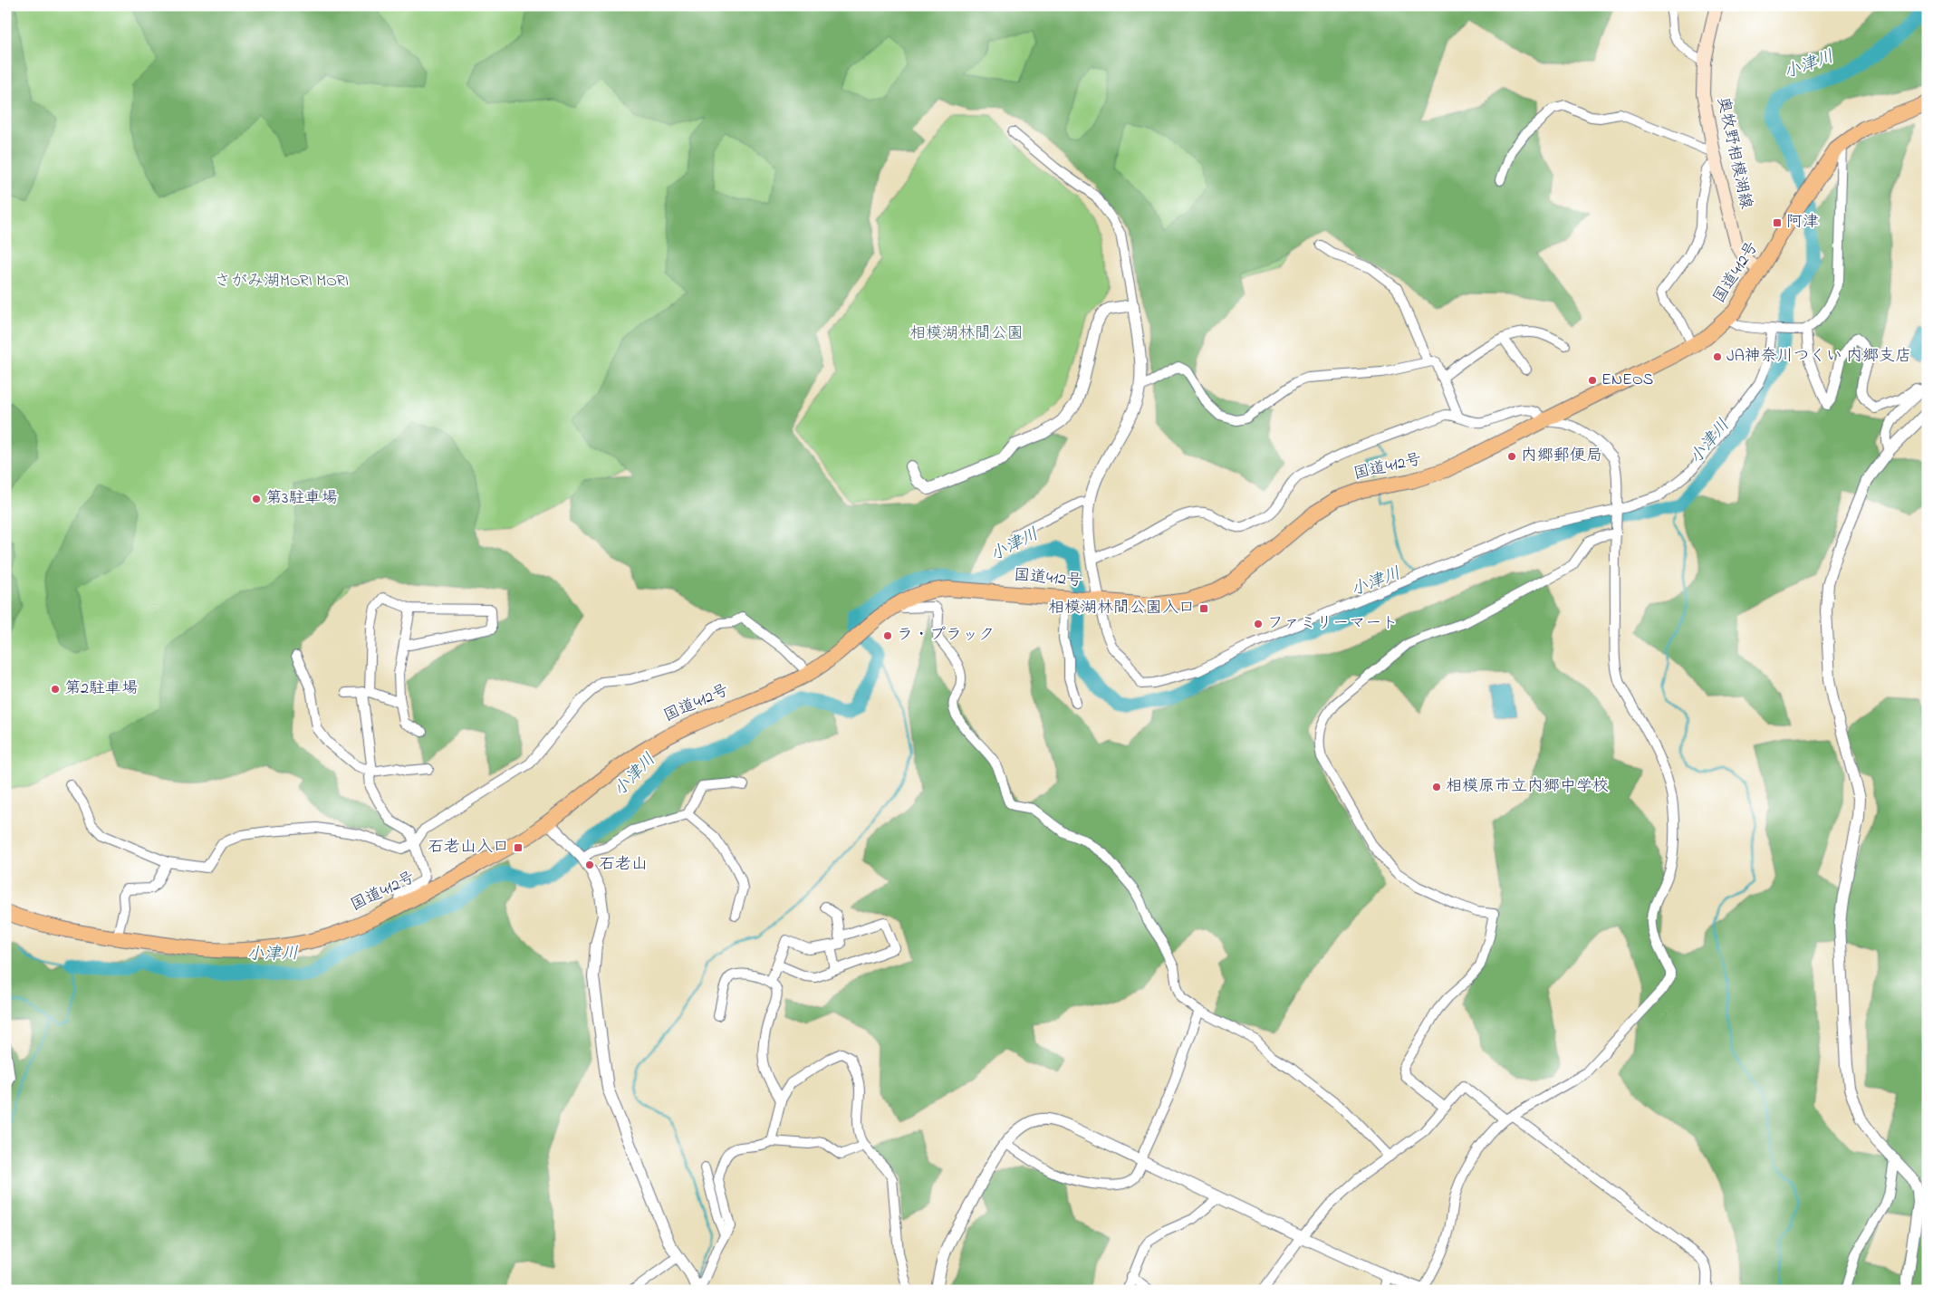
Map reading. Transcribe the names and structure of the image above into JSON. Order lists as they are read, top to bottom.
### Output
{
  "streets": {
    "highway": ["国道412号"],
    "main road": ["奥牧野相模湖線"]
  },
  "crossings": [
    ["奥牧野相模湖線", "国道412号"]
  ],
  "water": ["小津川"],
  "parks": ["さがみ湖MORI MORI", "相模湖林間公園"],
  "places": {
    "transit": ["阿津", "相模湖林間公園入口", "石老山入口"],
    "other": [
      "JA神奈川つくい 内郷支店",
      "ENEOS",
      "内郷郵便局",
      "第3駐車場",
      "ファミリーマート",
      "ラ・プラック",
      "第2駐車場",
      "相模原市立内郷中学校",
      "石老山"
    ]
  }
}
